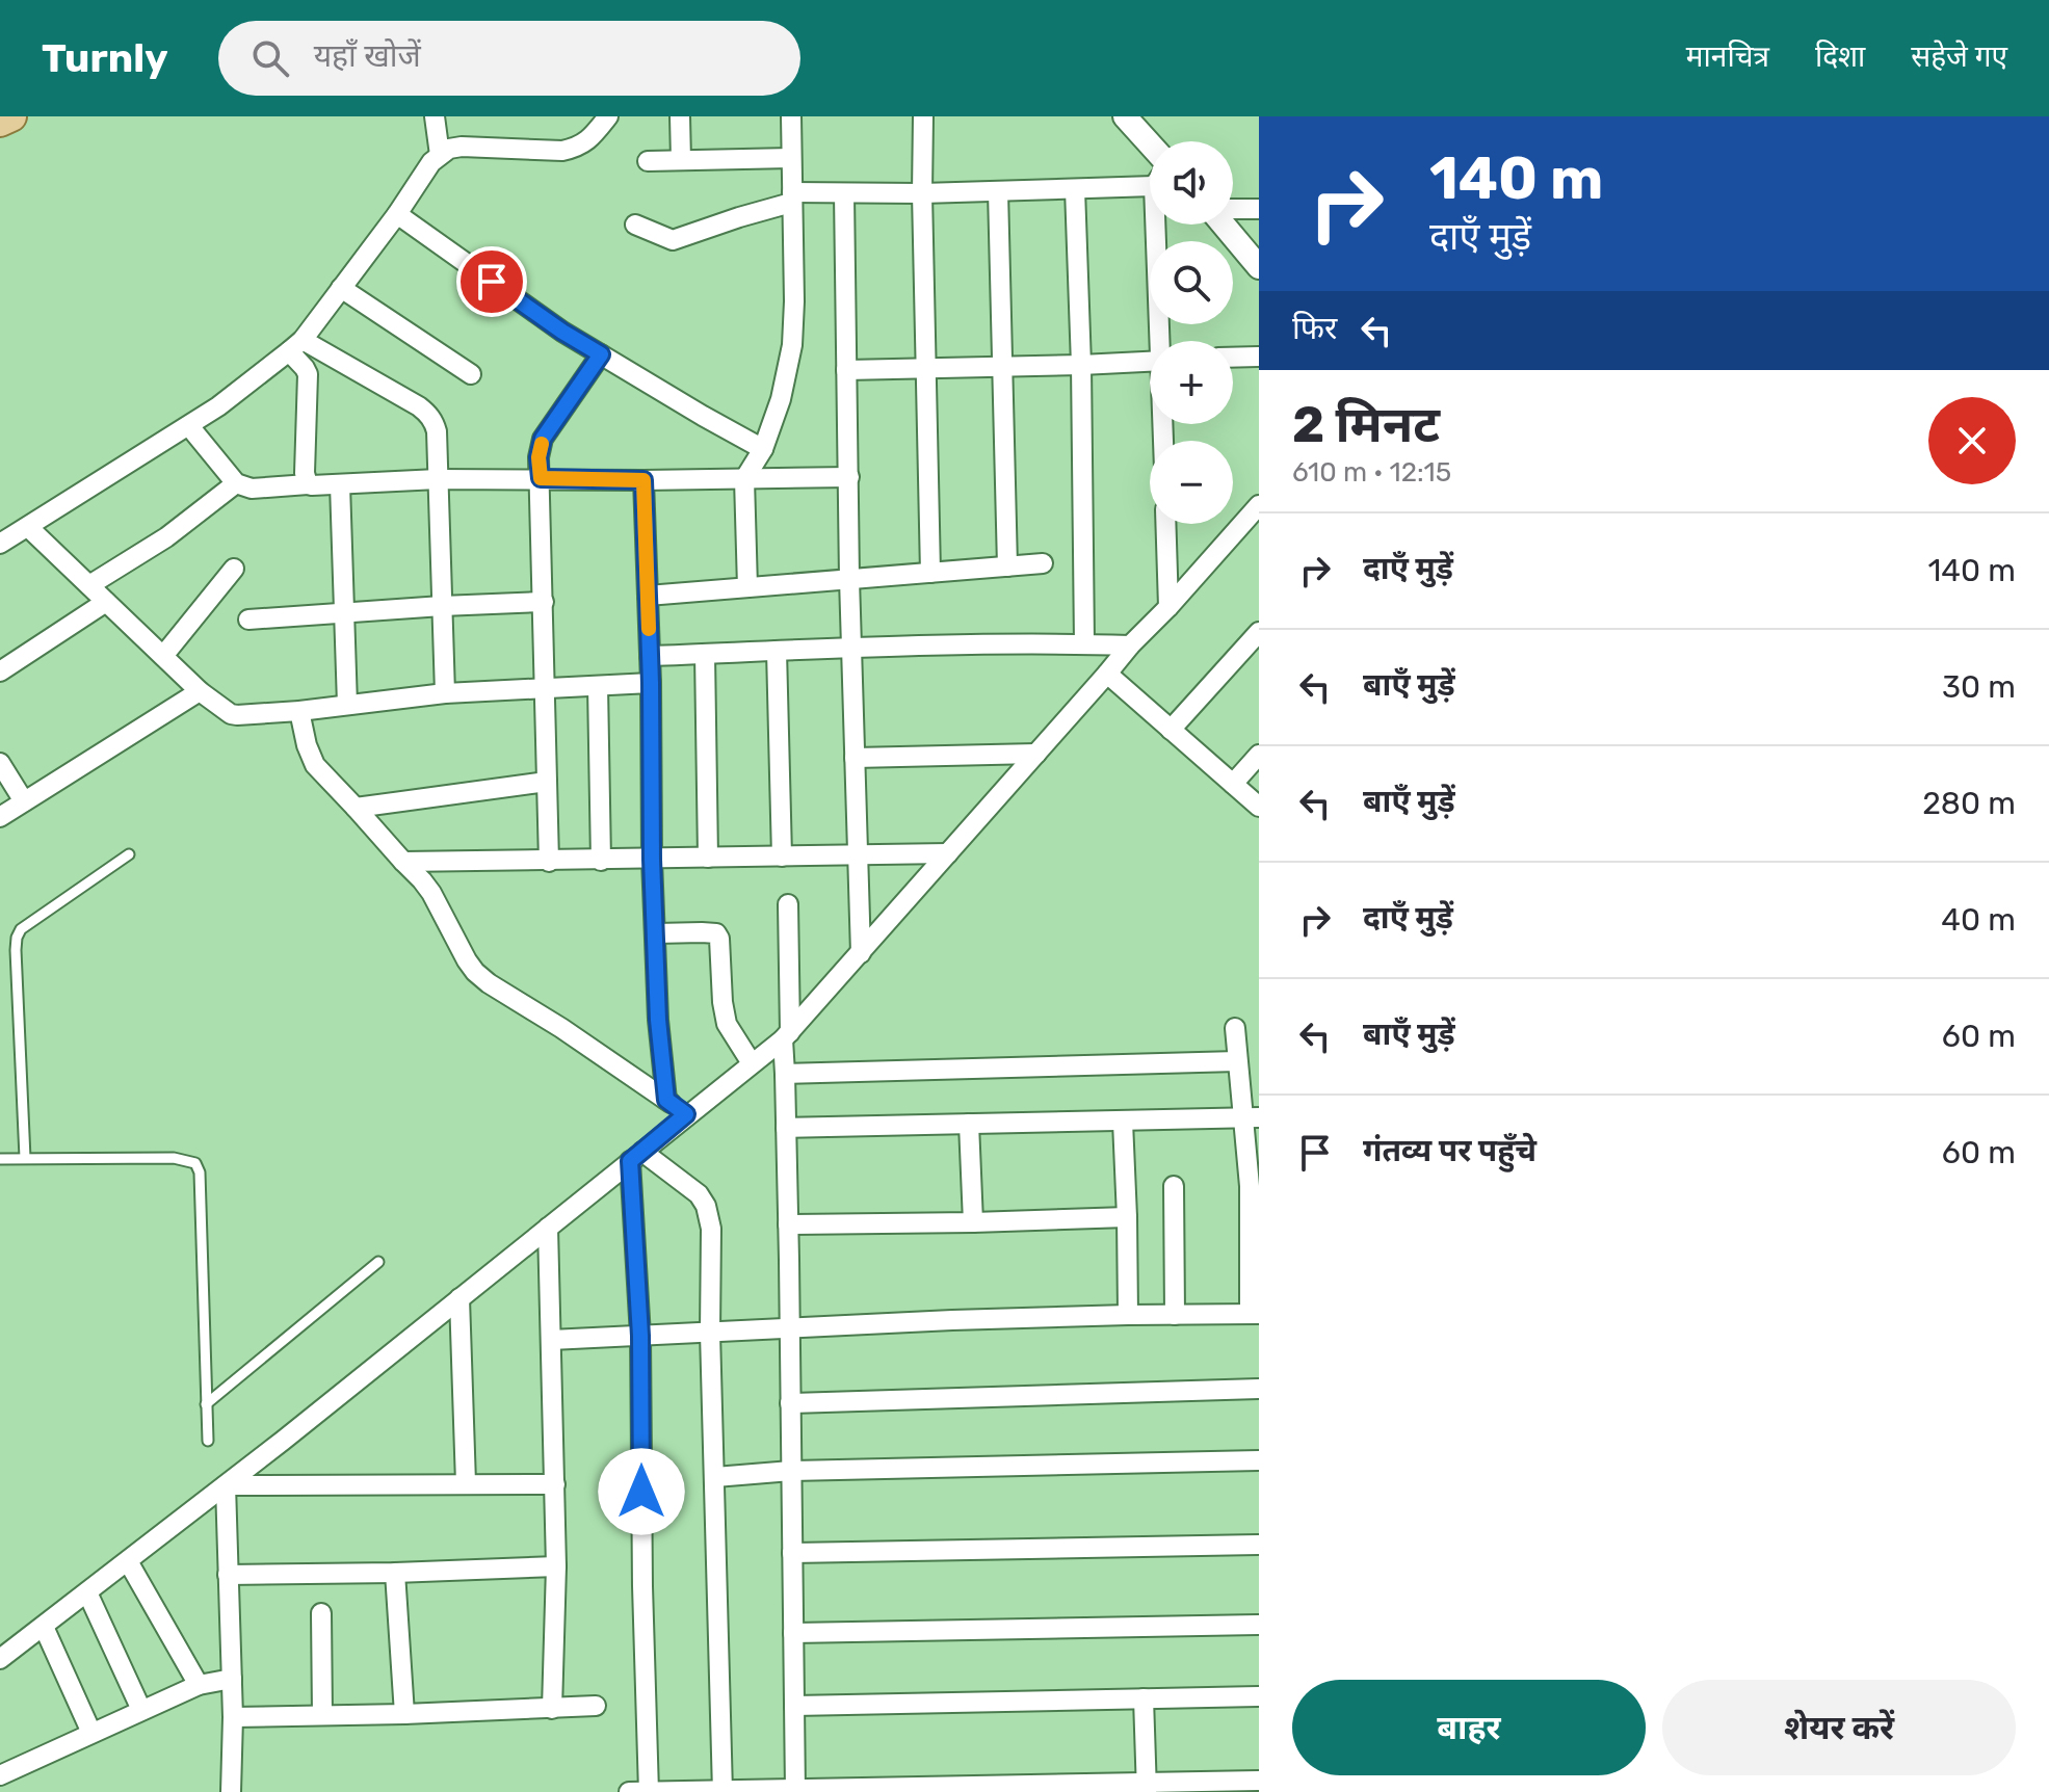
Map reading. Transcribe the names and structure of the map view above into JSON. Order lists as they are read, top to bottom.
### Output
{
  "page": {
    "header": "Turnly",
    "search": "यहाँ खोजें",
    "nav": ["मानचित्र", "दिशा", "सहेजे गए"],
    "turn": ["140 m", "दाएँ मुड़ें"],
    "map_buttons": ["+", "−"],
    "then": "फिर",
    "heading": ["2 मिनट", "610 m · 12:15"],
    "list": [
      {
        "name": "दाएँ मुड़ें",
        "value": "140 m"
      },
      {
        "name": "बाएँ मुड़ें",
        "value": "30 m"
      },
      {
        "name": "बाएँ मुड़ें",
        "value": "280 m"
      },
      {
        "name": "दाएँ मुड़ें",
        "value": "40 m"
      },
      {
        "name": "बाएँ मुड़ें",
        "value": "60 m"
      },
      {
        "name": "गंतव्य पर पहुँचे",
        "value": "60 m"
      }
    ],
    "buttons": ["बाहर", "शेयर करें"]
  }
}
